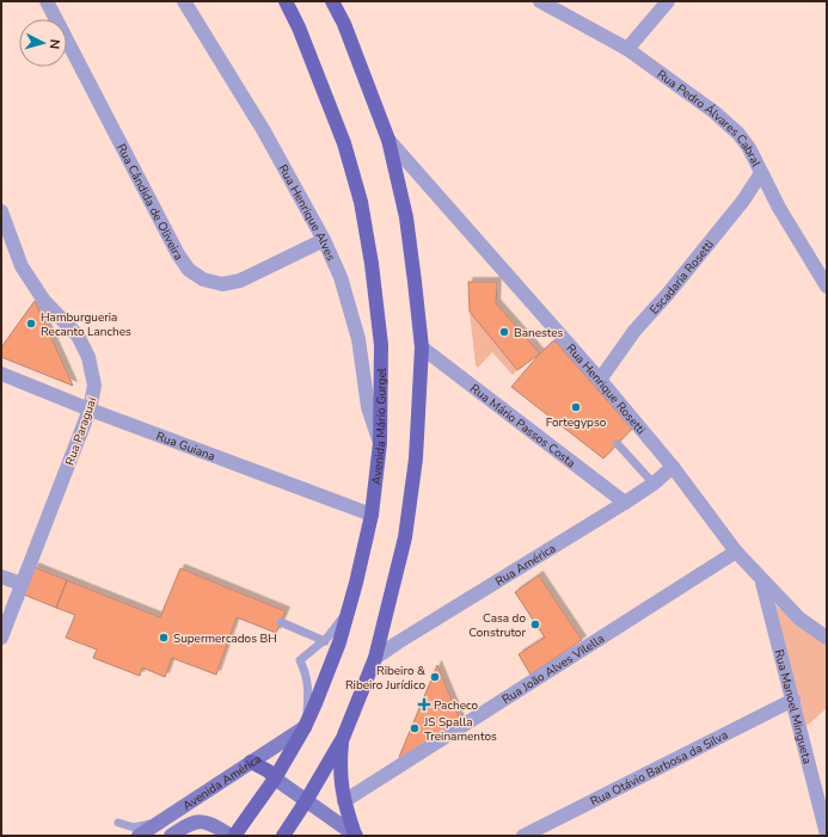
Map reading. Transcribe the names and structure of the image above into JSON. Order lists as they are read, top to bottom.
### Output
{
  "streets": {
    "main road": ["Avenida Mário Gurgel"],
    "street": [
      "Rua Pedro Álvares Cabral",
      "Rua Cândida de Oliveira",
      "Rua Henrique Alves",
      "Escadaria Rosetti",
      "Rua Henrique Rosetti",
      "Rua Mário Passos Costa",
      "Rua Paraguai",
      "Rua Guiana",
      "Rua América",
      "Rua João Alves Vilella",
      "Rua Manoel Mingueta",
      "Rua Otávio Barbosa da Silva",
      "Avenida América"
    ]
  },
  "crossings": [
    ["Rua Pedro Álvares Cabral", "Escadaria Rosetti"],
    ["Rua Cândida de Oliveira", "Rua Henrique Alves"],
    ["Rua Henrique Alves", "Avenida Mário Gurgel"],
    ["Escadaria Rosetti", "Rua Henrique Rosetti"],
    ["Rua Henrique Rosetti", "Rua América"],
    ["Rua Henrique Rosetti", "Rua João Alves Vilella"],
    ["Rua Henrique Rosetti", "Rua Manoel Mingueta"],
    ["Rua Mário Passos Costa", "Rua América"],
    ["Avenida Mário Gurgel", "Rua Guiana"],
    ["Avenida Mário Gurgel", "Avenida América"],
    ["Rua Paraguai", "Rua Guiana"],
    ["Rua Manoel Mingueta", "Rua Otávio Barbosa da Silva"]
  ],
  "places": {
    "other": [
      "Hamburgueria Recanto Lanches",
      "Banestes",
      "Fortegypso",
      "Casa do Construtor",
      "Supermercados BH",
      "Ribeiro & Ribeiro Jurídico",
      "JS Spalla Treinamentos"
    ],
    "health": ["Pacheco"]
  },
  "north": "right"
}
